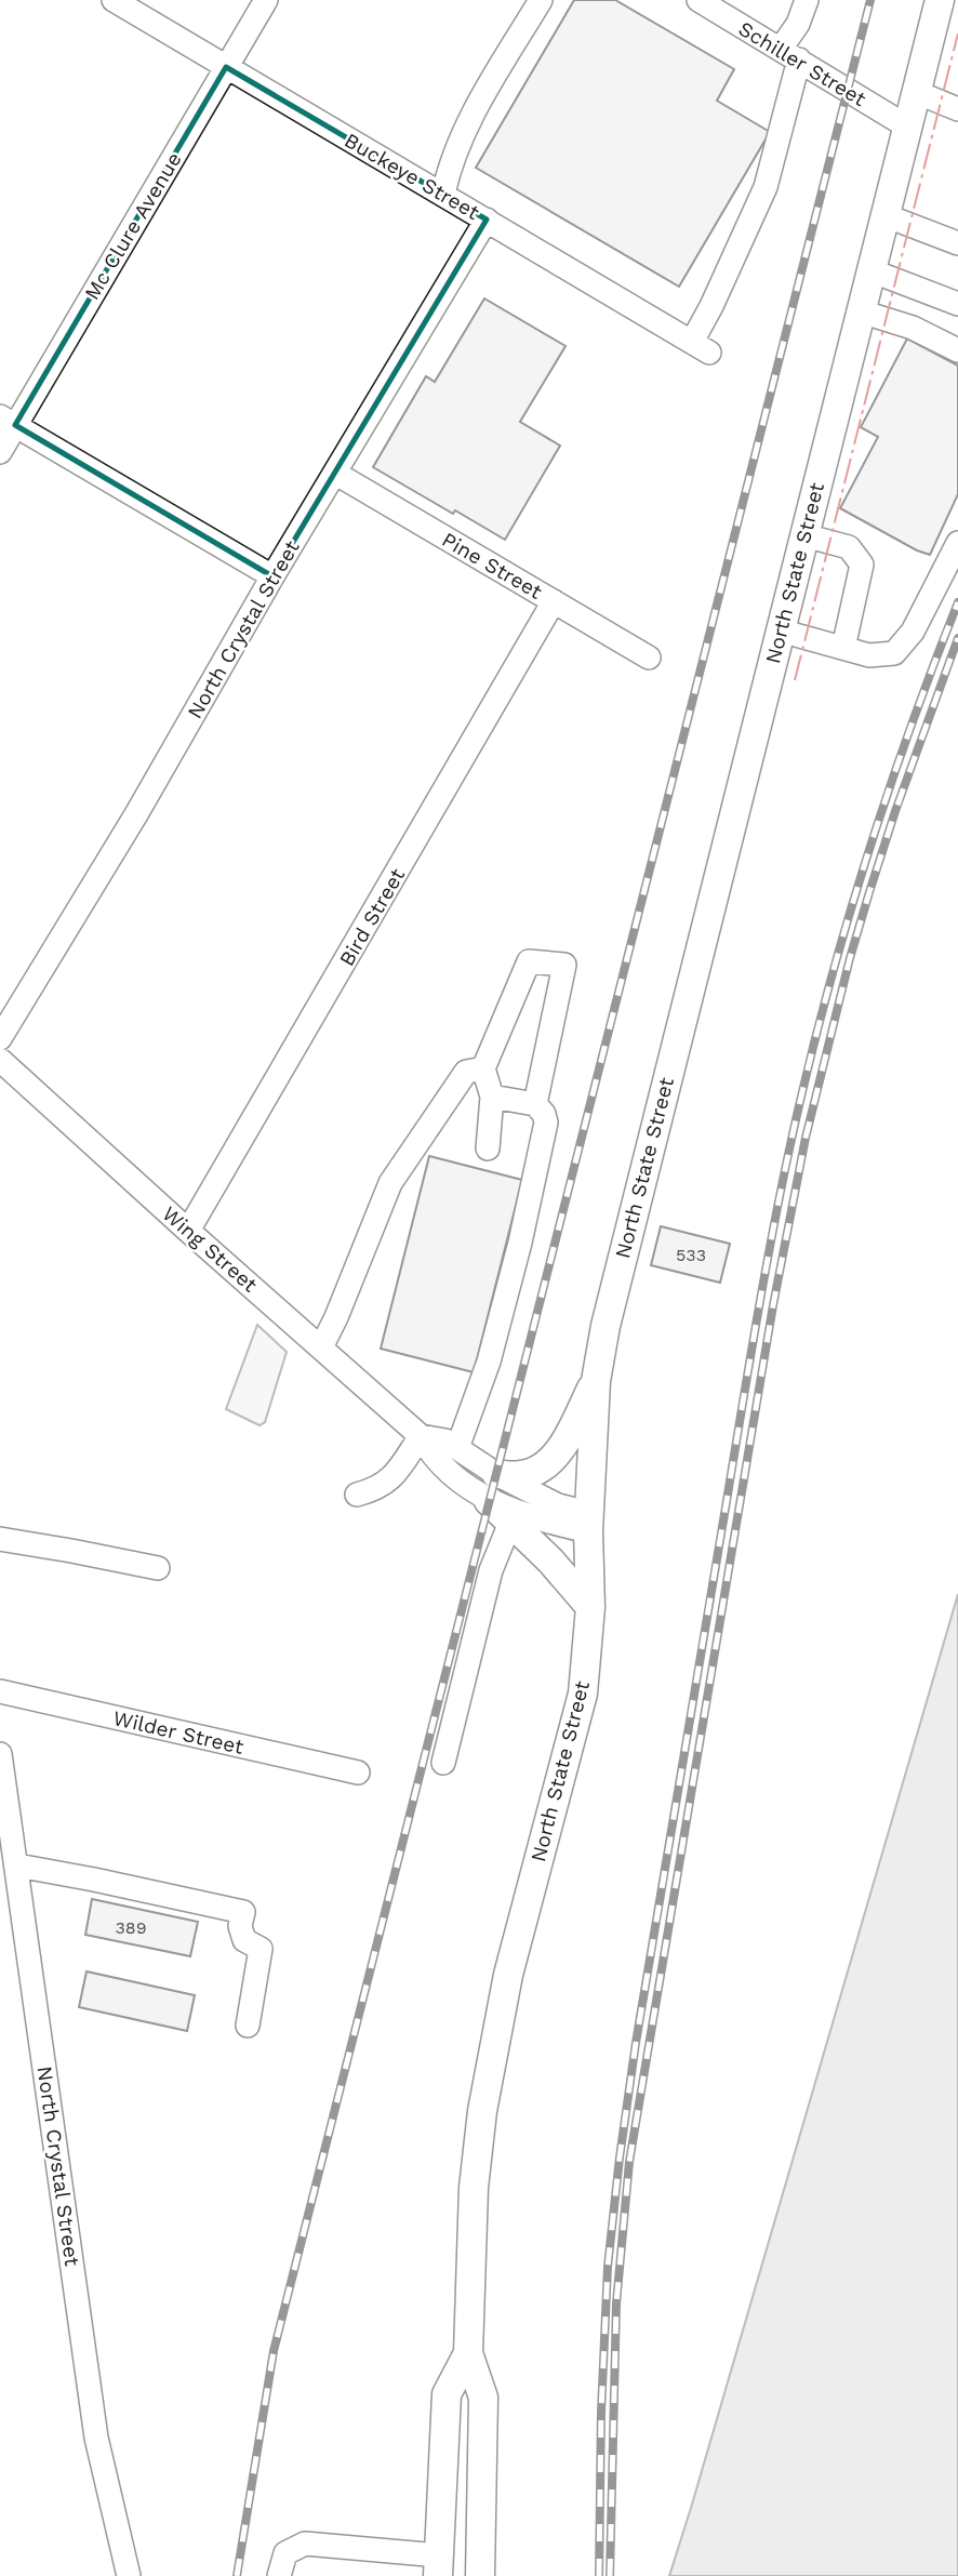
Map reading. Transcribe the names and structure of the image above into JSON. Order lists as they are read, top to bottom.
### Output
{
  "streets": {
    "main road": ["North State Street"],
    "street": [
      "Schiller Street",
      "Buckeye Street",
      "Mc Clure Avenue",
      "Pine Street",
      "North Crystal Street",
      "Bird Street",
      "Wing Street",
      "Wilder Street"
    ]
  },
  "crossings": [
    ["Schiller Street", "Buckeye Street"],
    ["Schiller Street", "North State Street"],
    ["Buckeye Street", "Mc Clure Avenue"],
    ["Buckeye Street", "North Crystal Street"],
    ["Pine Street", "North Crystal Street"],
    ["Pine Street", "Bird Street"],
    ["North State Street", "Wing Street"],
    ["Bird Street", "Wing Street"]
  ],
  "house_numbers": ["533", "389"]
}
